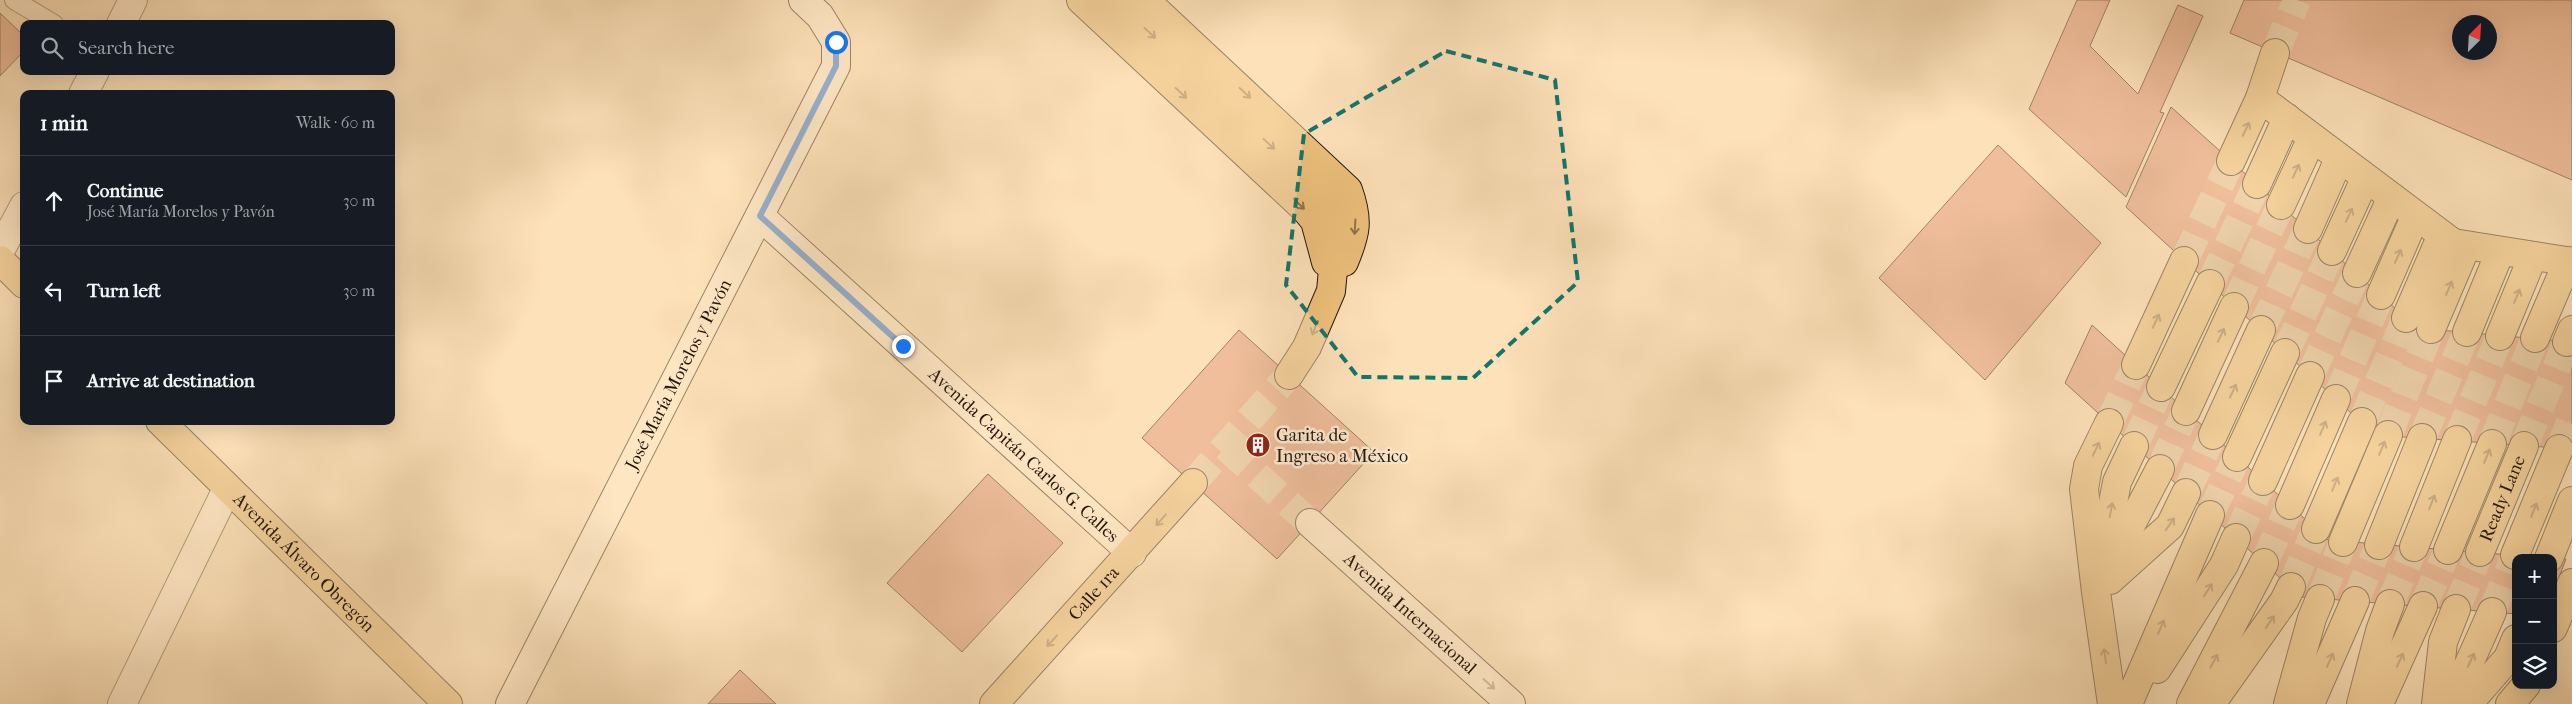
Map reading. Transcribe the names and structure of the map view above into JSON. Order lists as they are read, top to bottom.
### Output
{
  "streets": {
    "main road": ["Ready Lane", "Avenida Álvaro Obregón", "Calle 1ra"],
    "street": ["José María Morelos y Pavón", "Avenida Capitán Carlos G. Calles", "Avenida Internacional"]
  },
  "crossings": [
    ["José María Morelos y Pavón", "Avenida Capitán Carlos G. Calles"],
    ["Avenida Capitán Carlos G. Calles", "Calle 1ra"]
  ],
  "one_way": ["Calle 1ra", "Avenida Internacional"],
  "places": {
    "building": ["Garita de Ingreso a México"]
  },
  "north": "top right",
  "page": {
    "search": "Search here",
    "heading": ["1 min", "Walk · 60 m"],
    "list": [
      ["Continue", "José María Morelos y Pavón", "30 m"],
      ["Turn left", "30 m"],
      "Arrive at destination"
    ],
    "map_buttons": ["+", "−"]
  }
}
